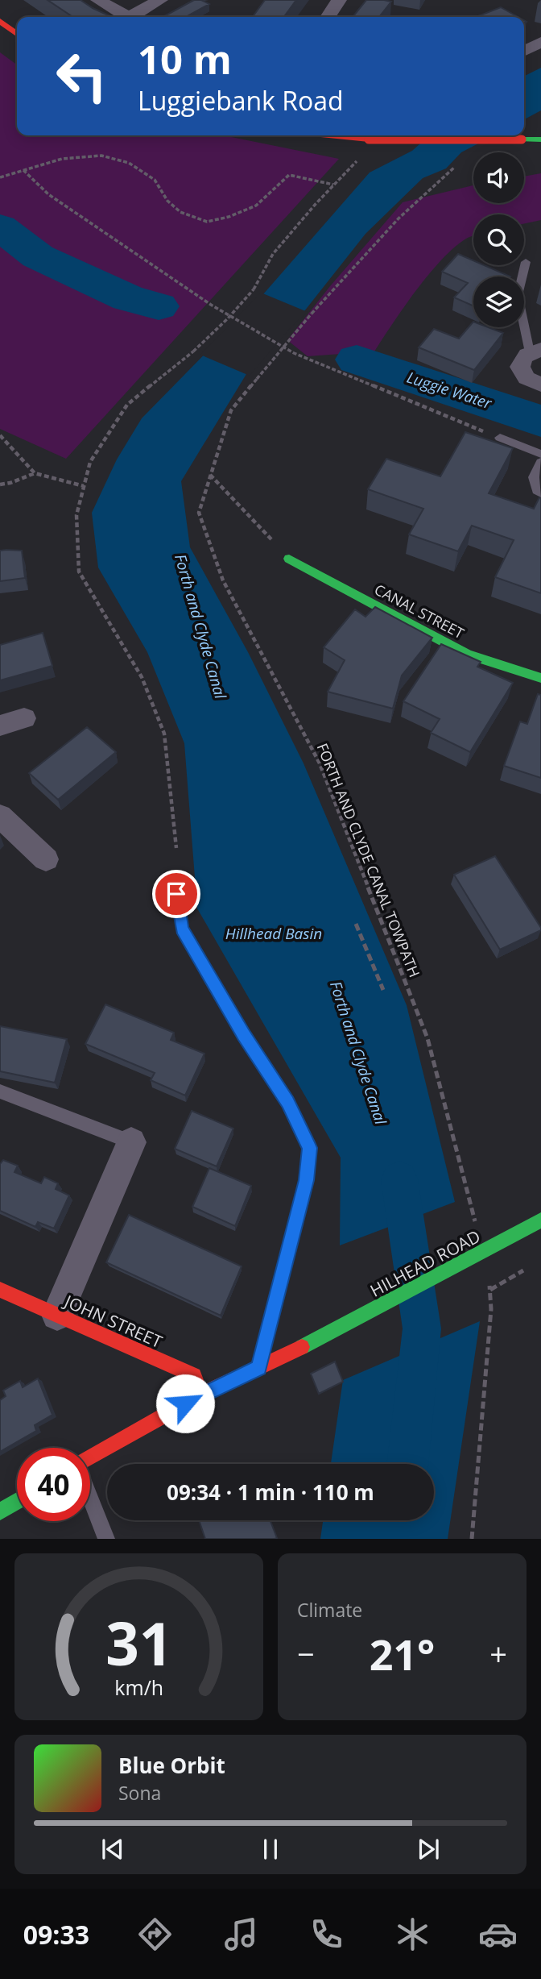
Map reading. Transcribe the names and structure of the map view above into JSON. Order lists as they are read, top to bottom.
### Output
{
  "streets": {
    "street": ["CANAL STREET", "HILHEAD ROAD", "JOHN STREET"],
    "path": ["FORTH AND CLYDE CANAL TOWPATH"]
  },
  "crossings": [
    ["FORTH AND CLYDE CANAL TOWPATH", "HILHEAD ROAD"],
    ["HILHEAD ROAD", "JOHN STREET"]
  ],
  "water": ["Luggie Water", "Forth and Clyde Canal", "Hillhead Basin"],
  "page": {
    "turn": ["10 m", "Luggiebank Road"],
    "limit": "40",
    "trip": "09:34 · 1 min · 110 m",
    "tile": "Climate",
    "heat": ["−", "21°", "+"],
    "song": ["Blue Orbit", "Sona"],
    "tabs": "09:33",
    "gauge": ["31", "km/h"]
  }
}
